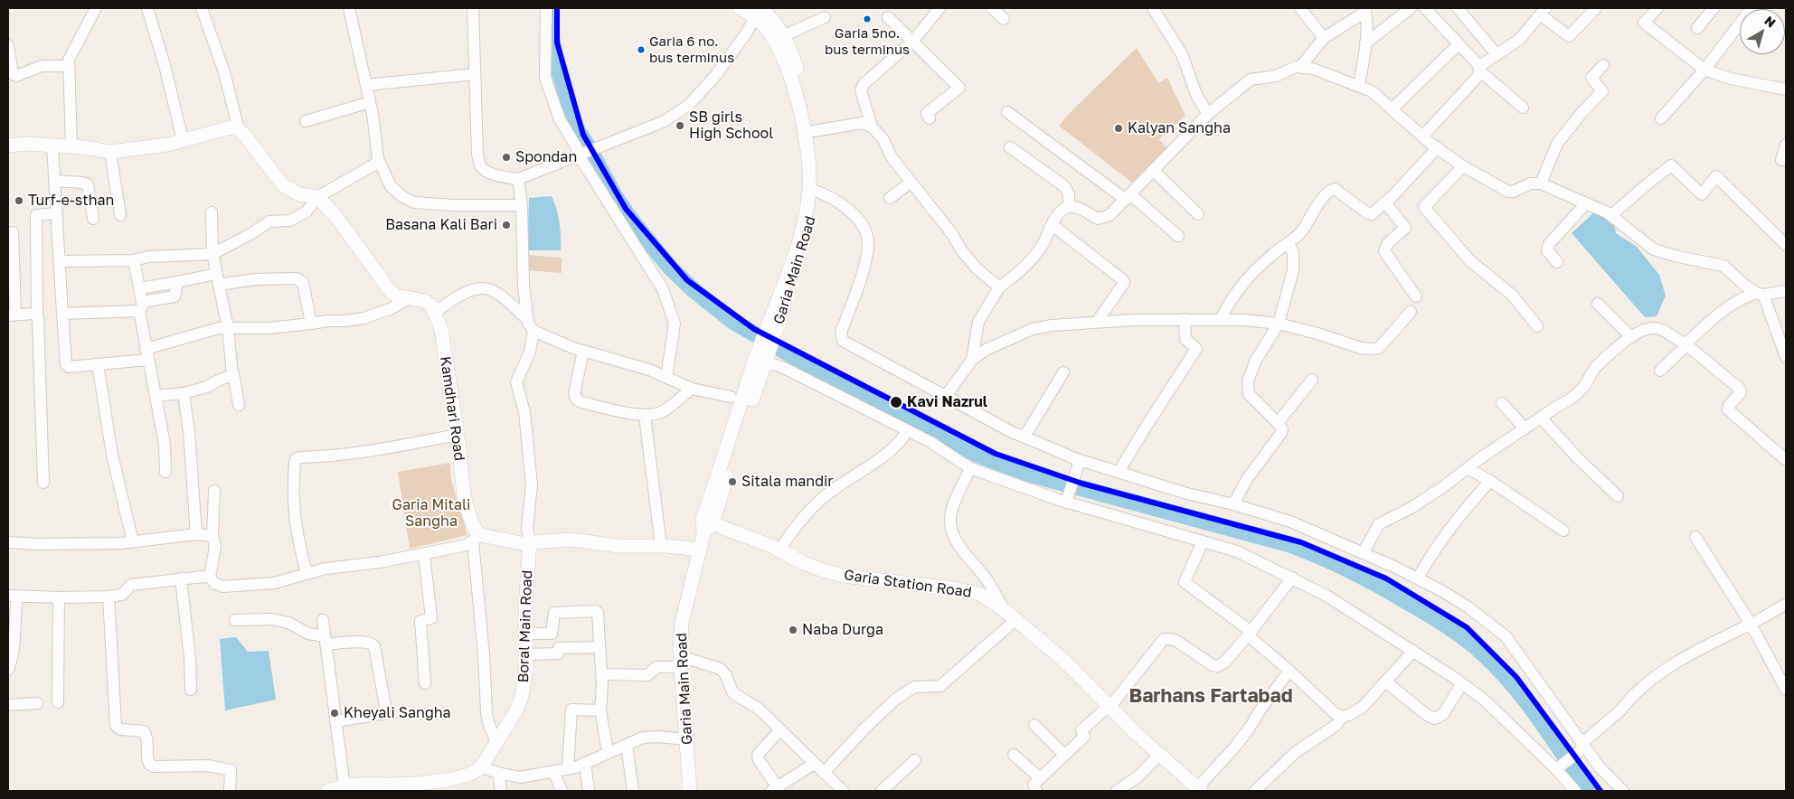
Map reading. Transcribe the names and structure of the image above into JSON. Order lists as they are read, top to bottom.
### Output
{
  "streets": {
    "main road": [
      "Garia Main Road",
      "Kamdhari Road",
      "Garia Station Road",
      "Boral Main Road"
    ]
  },
  "crossings": [
    ["Garia Main Road", "Garia Station Road"]
  ],
  "districts": ["Barhans Fartabad"],
  "parks": ["Garia Mitali Sangha"],
  "places": [
    "Garia 5no. bus terminus",
    "Garia 6 no. bus terminus",
    "SB girls High School",
    "Kalyan Sangha",
    "Spondan",
    "Turf-e-sthan",
    "Basana Kali Bari",
    "Kavi Nazrul",
    "Sitala mandir",
    "Naba Durga",
    "Kheyali Sangha"
  ],
  "north": "top right"
}
